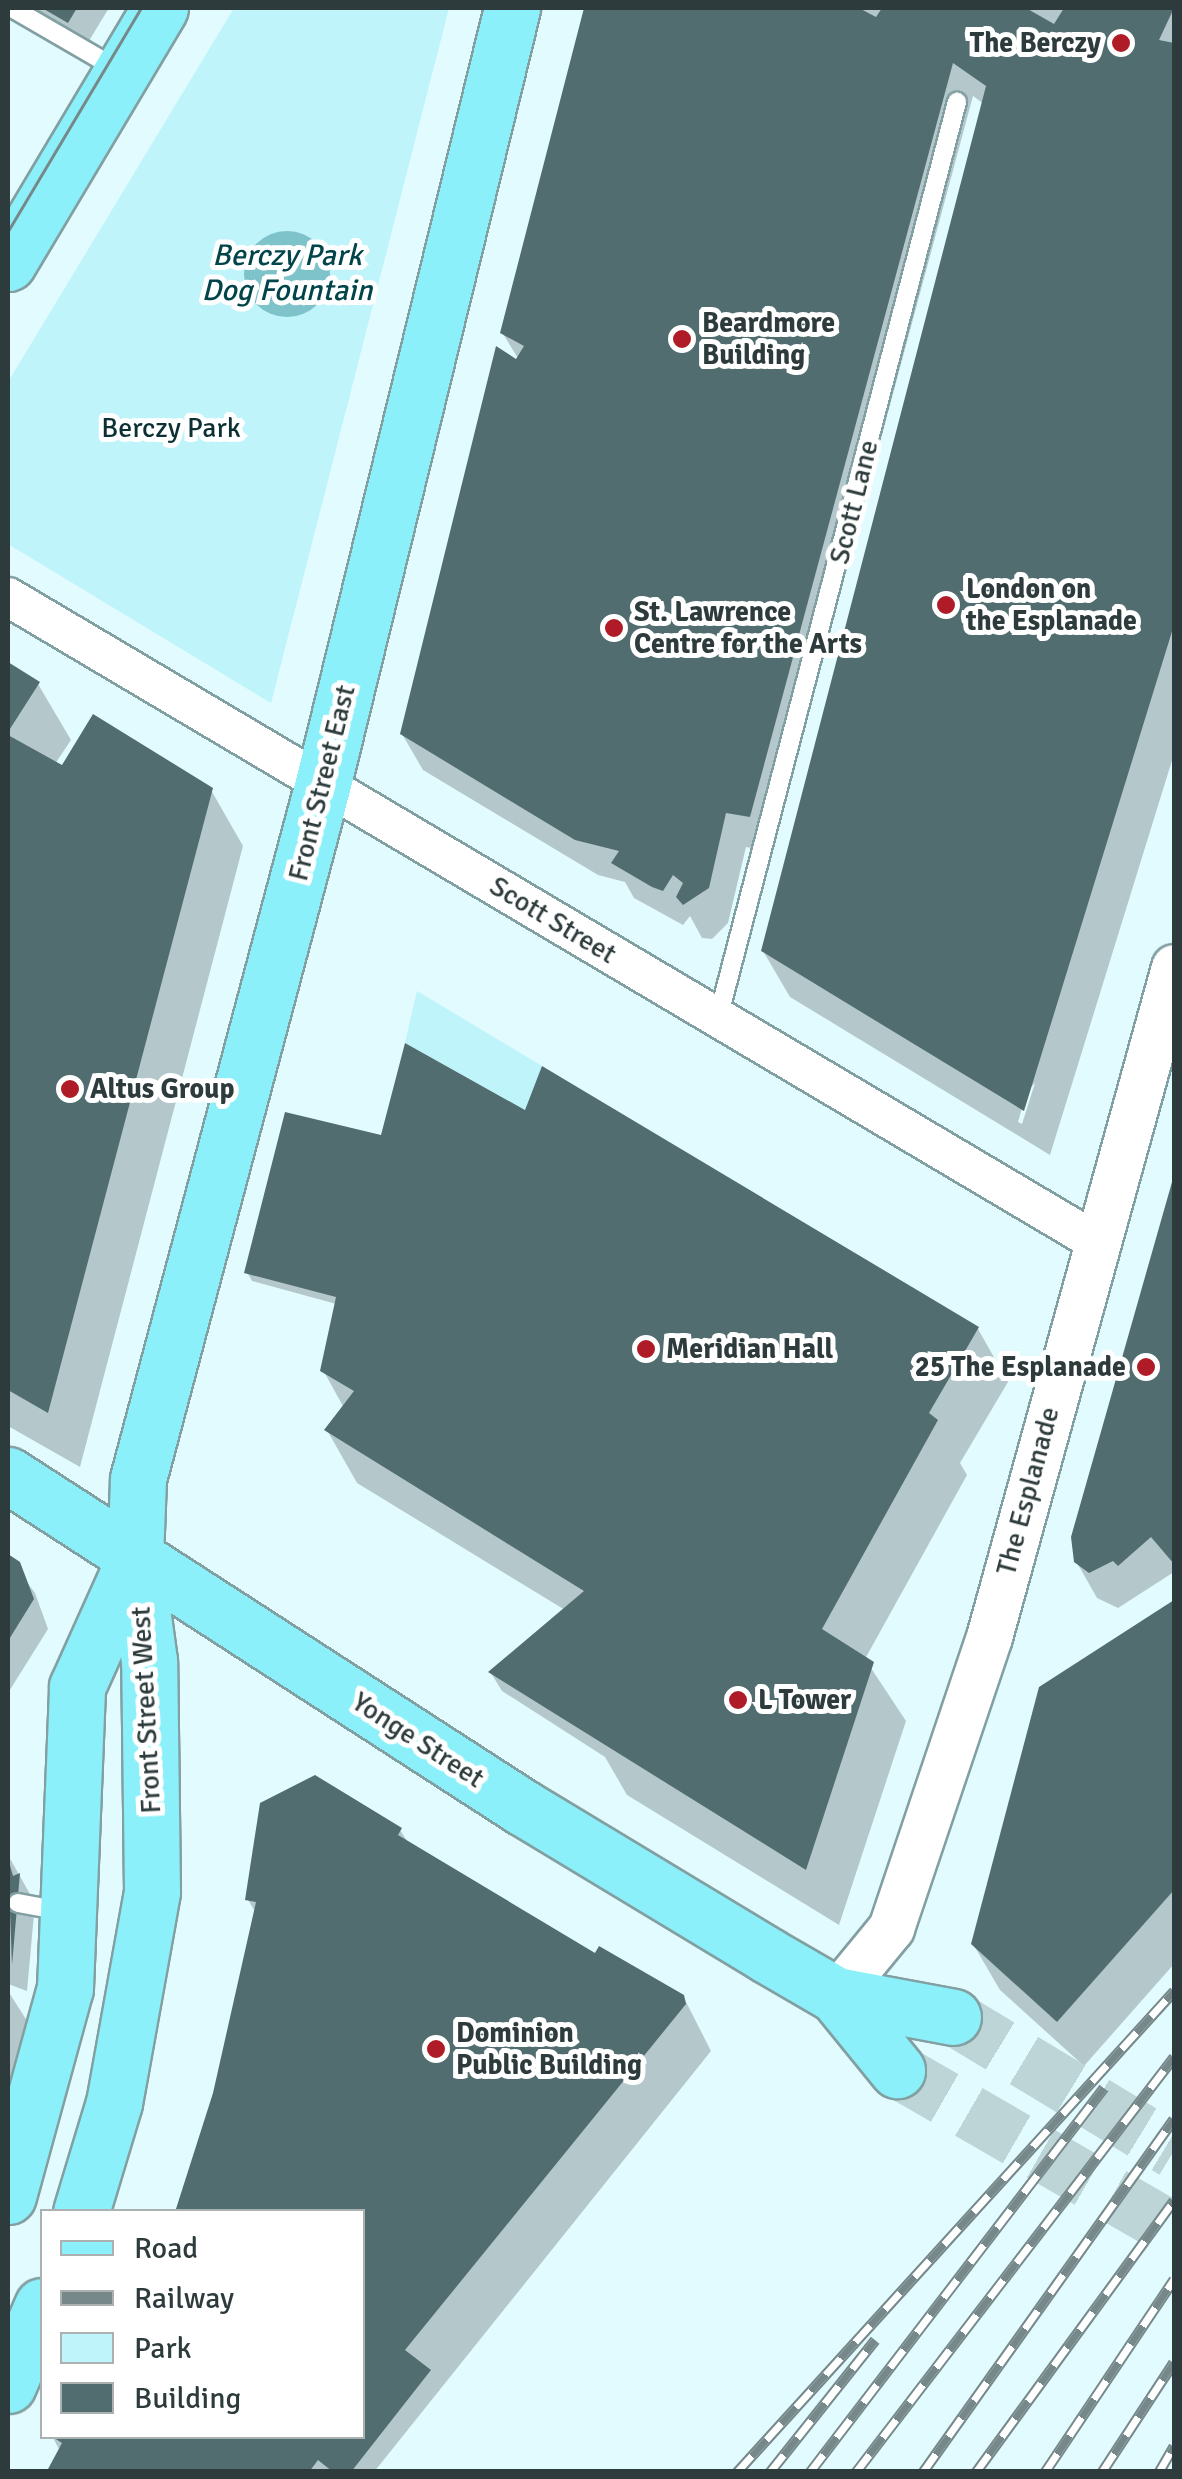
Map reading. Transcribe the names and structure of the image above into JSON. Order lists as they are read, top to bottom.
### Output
{
  "streets": {
    "main road": ["Front Street East", "Front Street West", "Yonge Street"],
    "street": ["Scott Street", "The Esplanade"],
    "lane": ["Scott Lane"]
  },
  "crossings": [
    ["Scott Lane", "Scott Street"],
    ["Front Street East", "Scott Street"],
    ["Front Street East", "Front Street West"],
    ["Front Street East", "Yonge Street"],
    ["Scott Street", "The Esplanade"],
    ["The Esplanade", "Yonge Street"],
    ["Front Street West", "Yonge Street"]
  ],
  "water": ["Berczy Park Dog Fountain"],
  "parks": ["Berczy Park"],
  "places": [
    "The Berczy",
    "Beardmore Building",
    "London on the Esplanade",
    "St. Lawrence Centre for the Arts",
    "Altus Group",
    "Meridian Hall",
    "25 The Esplanade",
    "L Tower",
    "Dominion Public Building"
  ],
  "legend": [
    "Road",
    "Railway",
    "Park",
    "Building"
  ]
}
